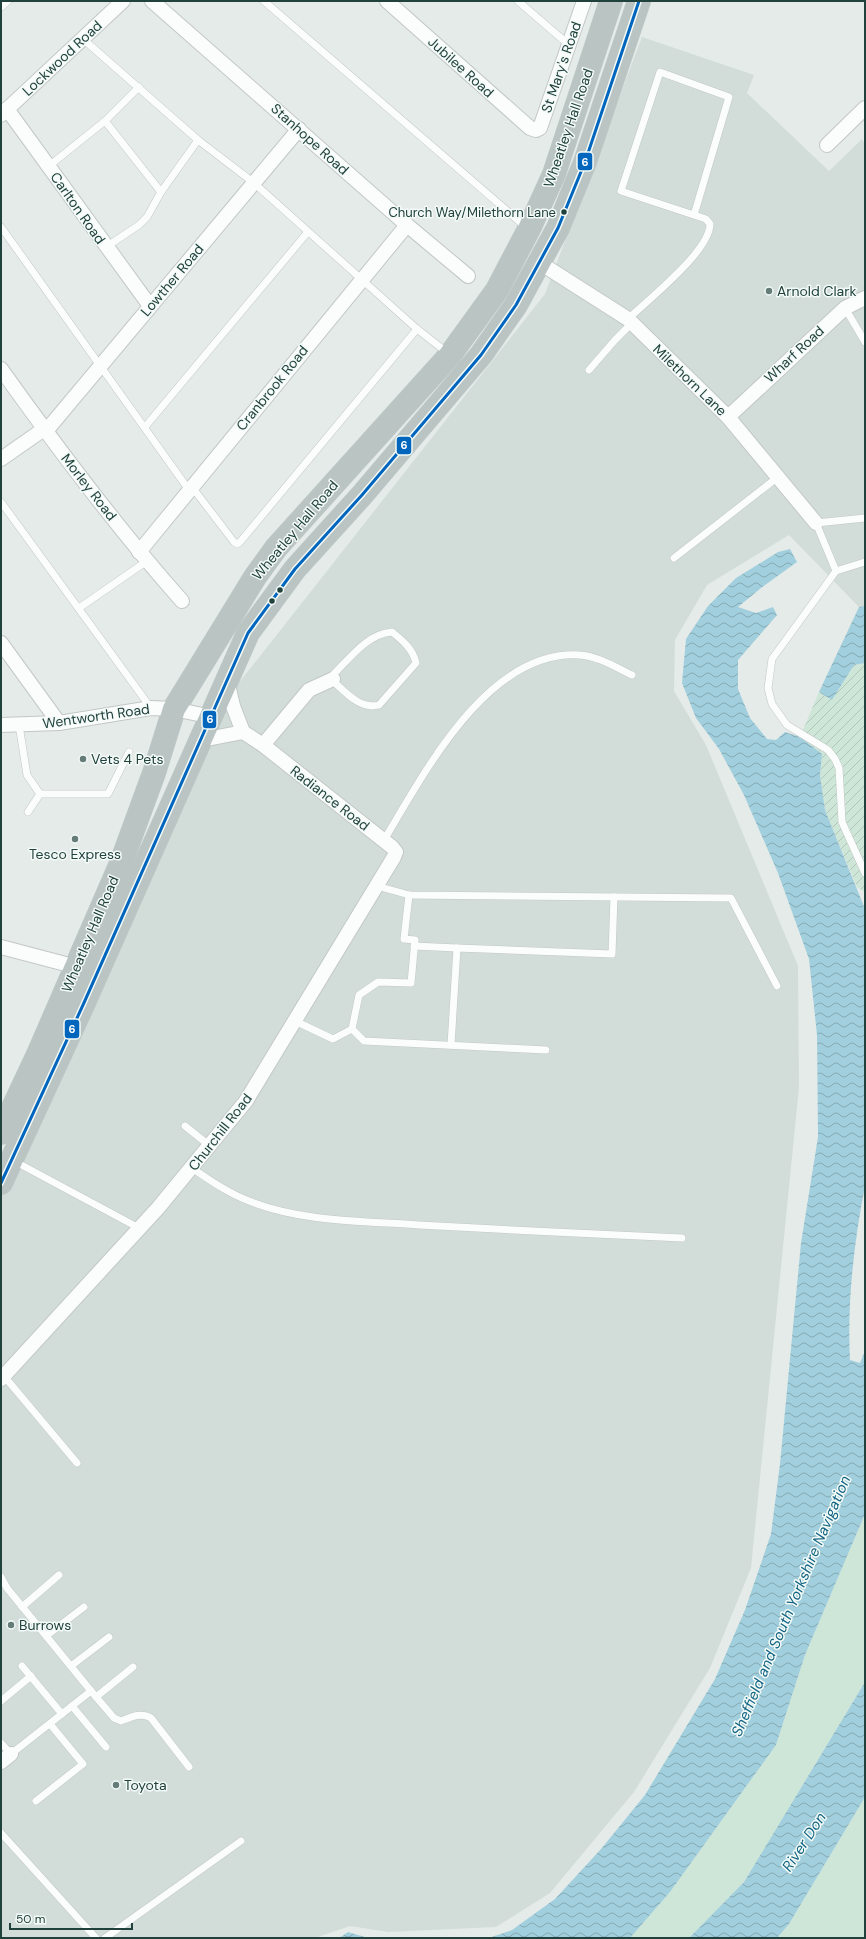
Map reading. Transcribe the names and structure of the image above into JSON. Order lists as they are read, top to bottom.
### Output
{
  "streets": {
    "highway": ["Wheatley Hall Road"],
    "street": [
      "Lockwood Road",
      "Jubilee Road",
      "St Mary's Road",
      "Stanhope Road",
      "Carlton Road",
      "Lowther Road",
      "Wharf Road",
      "Milethorn Lane",
      "Cranbrook Road",
      "Morley Road",
      "Wentworth Road",
      "Radiance Road",
      "Churchill Road"
    ]
  },
  "crossings": [
    ["Lockwood Road", "Carlton Road"],
    ["Jubilee Road", "St Mary's Road"],
    ["Wheatley Hall Road", "Milethorn Lane"],
    ["Wheatley Hall Road", "Wentworth Road"],
    ["Stanhope Road", "Lowther Road"],
    ["Stanhope Road", "Cranbrook Road"],
    ["Carlton Road", "Lowther Road"],
    ["Lowther Road", "Morley Road"],
    ["Wharf Road", "Milethorn Lane"],
    ["Cranbrook Road", "Morley Road"],
    ["Radiance Road", "Churchill Road"]
  ],
  "water": ["Sheffield and South Yorkshire Navigation", "River Don"],
  "places": [
    "Church Way/Milethorn Lane",
    "Arnold Clark",
    "Vets 4 Pets",
    "Tesco Express",
    "Burrows",
    "Toyota"
  ],
  "lines": ["transit line 6"],
  "scale_bar": "50 m"
}
